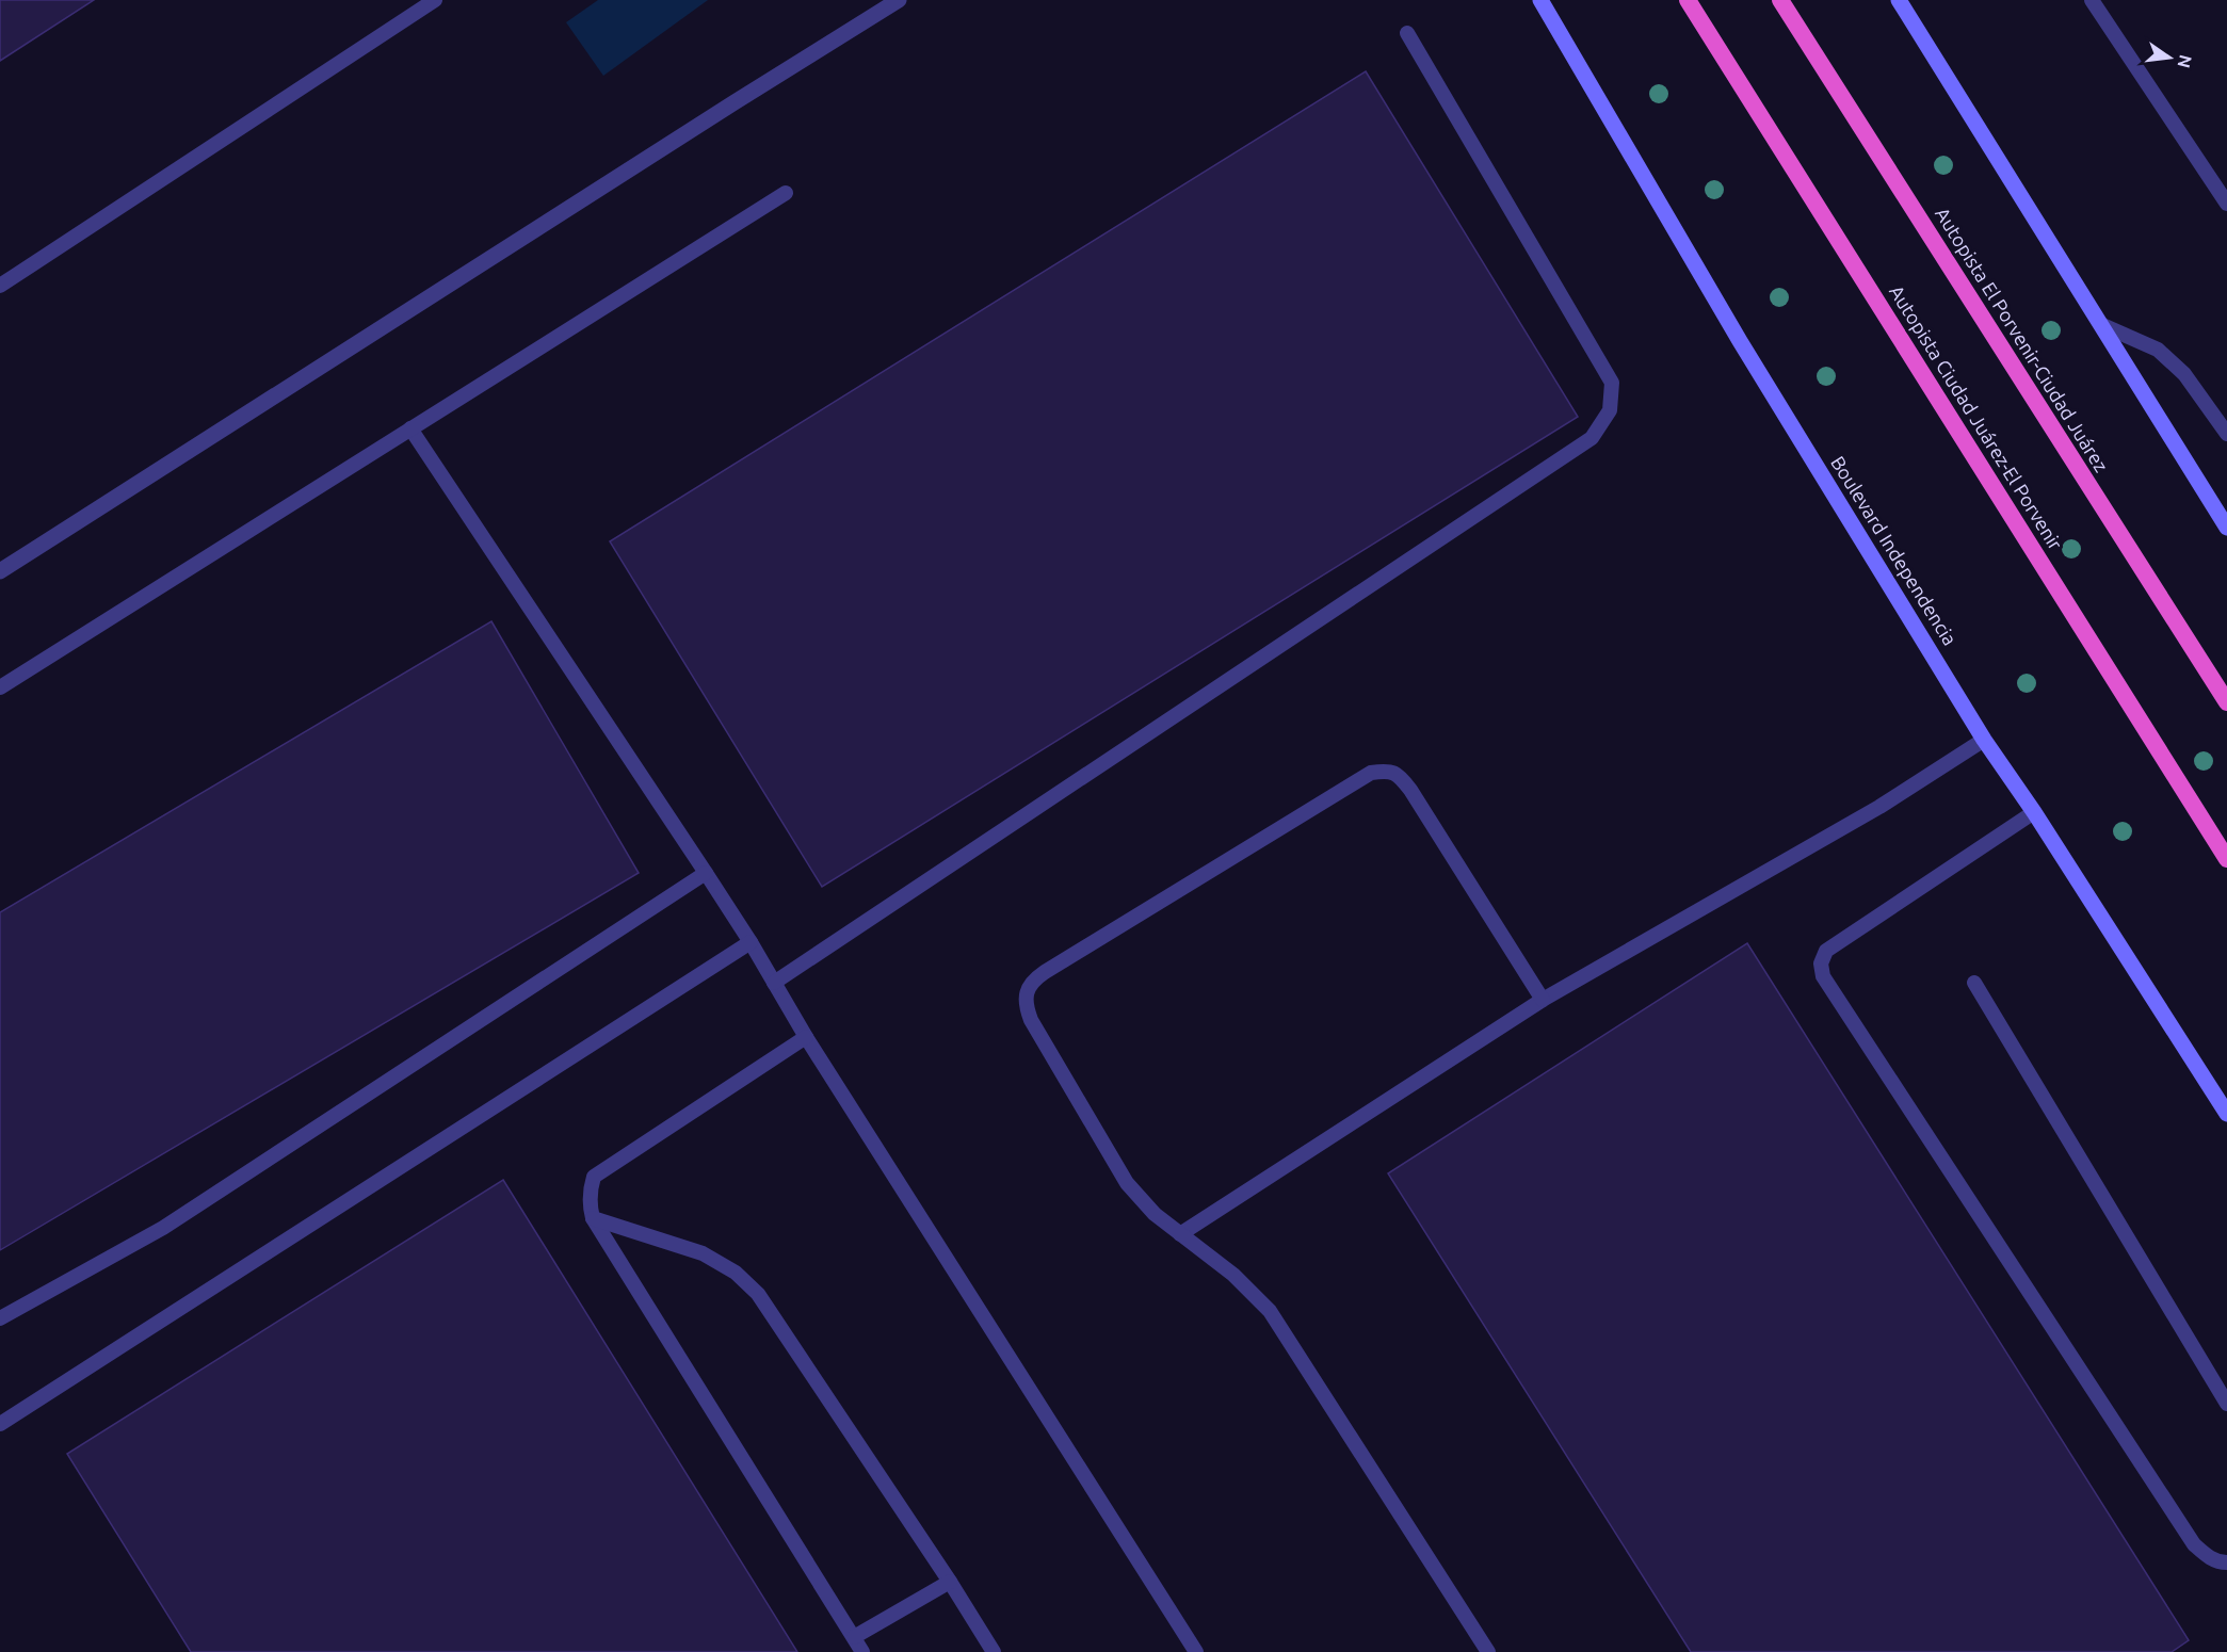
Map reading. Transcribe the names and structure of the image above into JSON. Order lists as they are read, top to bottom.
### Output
{
  "streets": {
    "highway": ["Autopista El Porvenir-Ciudad Juárez", "Autopista Ciudad Juárez-El Porvenir"],
    "main road": ["Boulevard Independencia"]
  },
  "north": "right"
}
